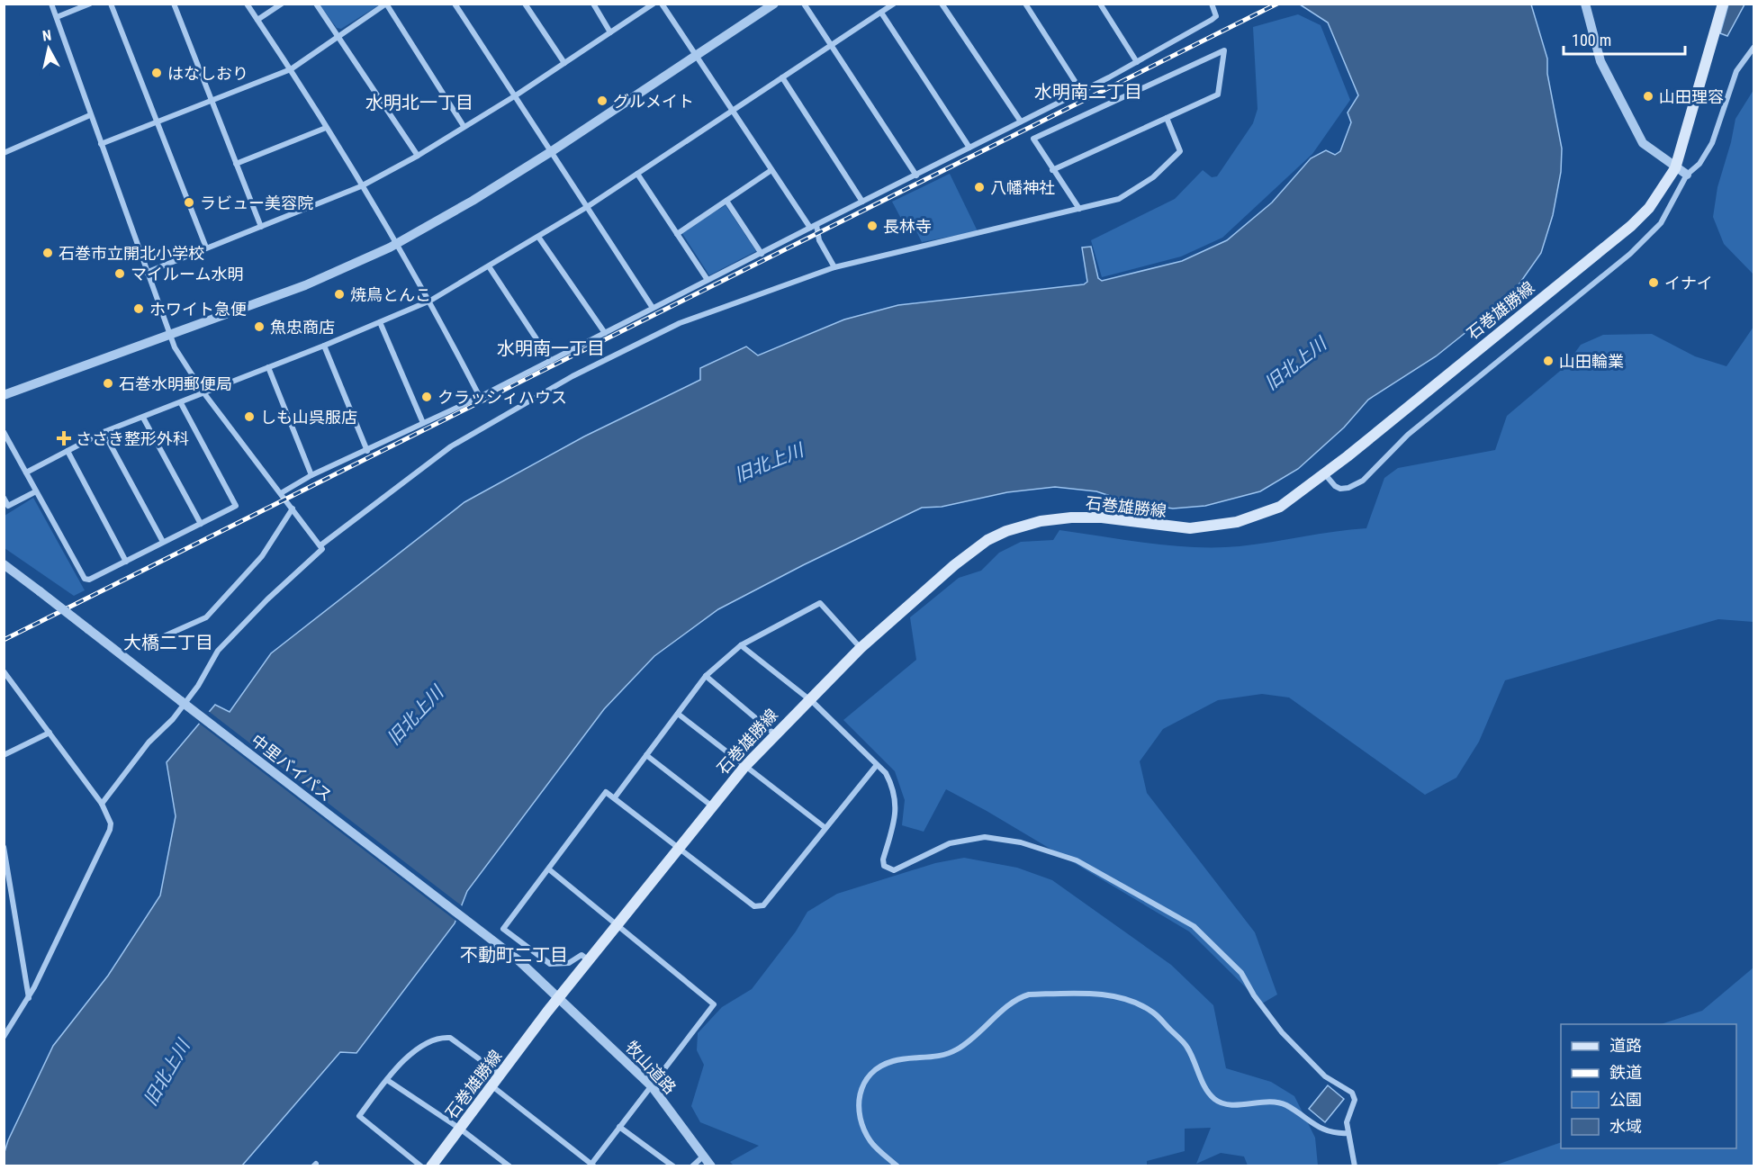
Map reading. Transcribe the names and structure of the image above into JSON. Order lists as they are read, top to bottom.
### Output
{
  "streets": {
    "main road": ["石巻雄勝線"],
    "street": ["中里バイパス", "牧山道路"]
  },
  "crossings": [
    ["石巻雄勝線", "中里バイパス"],
    ["石巻雄勝線", "牧山道路"],
    ["中里バイパス", "牧山道路"]
  ],
  "districts": [
    "水明南二丁目",
    "水明北一丁目",
    "水明南一丁目",
    "大橋二丁目",
    "不動町二丁目"
  ],
  "water": ["旧北上川"],
  "places": {
    "other": [
      "はなしおり",
      "山田理容",
      "グルメイト",
      "八幡神社",
      "ラビュー美容院",
      "長林寺",
      "石巻市立開北小学校",
      "マイルーム水明",
      "イナイ",
      "焼鳥とんこ",
      "ホワイト急便",
      "魚忠商店",
      "山田輪業",
      "石巻水明郵便局",
      "クラッシィハウス",
      "しも山呉服店"
    ],
    "health": ["ささき整形外科"]
  },
  "legend": [
    "道路",
    "鉄道",
    "公園",
    "水域"
  ],
  "scale_bar": "100 m",
  "north": "top"
}
